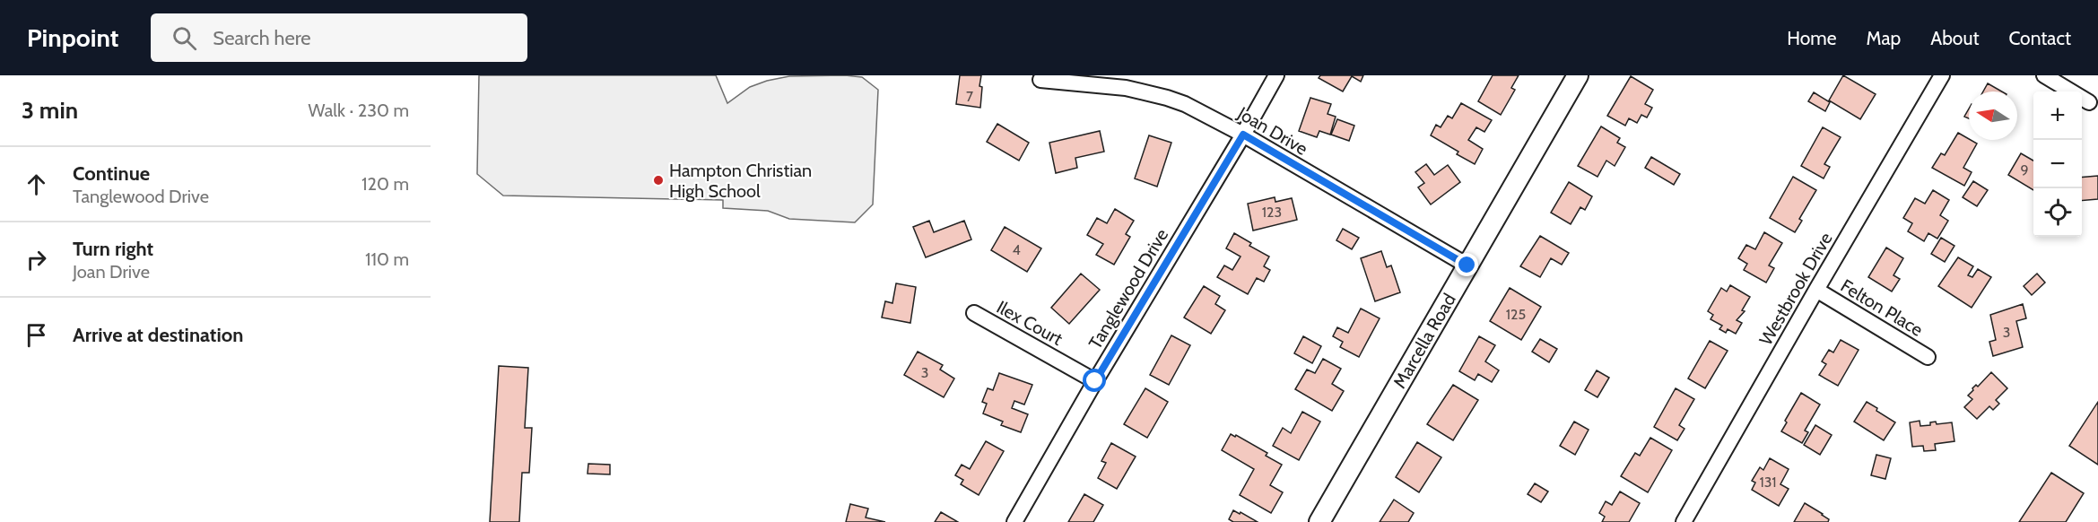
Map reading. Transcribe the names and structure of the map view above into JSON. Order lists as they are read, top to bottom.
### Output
{
  "streets": {
    "street": [
      "Joan Drive",
      "Tanglewood Drive",
      "Westbrook Drive",
      "Felton Place",
      "Ilex Court",
      "Marcella Road"
    ]
  },
  "crossings": [
    ["Joan Drive", "Tanglewood Drive"],
    ["Joan Drive", "Marcella Road"],
    ["Tanglewood Drive", "Ilex Court"],
    ["Westbrook Drive", "Felton Place"]
  ],
  "places": ["Hampton Christian High School"],
  "house_numbers": [
    "7",
    "9",
    "123",
    "4",
    "125",
    "3",
    "3",
    "131"
  ],
  "north": "left",
  "page": {
    "header": "Pinpoint",
    "search": "Search here",
    "nav": [
      "Home",
      "Map",
      "About",
      "Contact"
    ],
    "heading": ["3 min", "Walk · 230 m"],
    "map_buttons": ["+", "−"],
    "list": [
      ["Continue", "Tanglewood Drive", "120 m"],
      ["Turn right", "Joan Drive", "110 m"],
      "Arrive at destination"
    ]
  }
}
